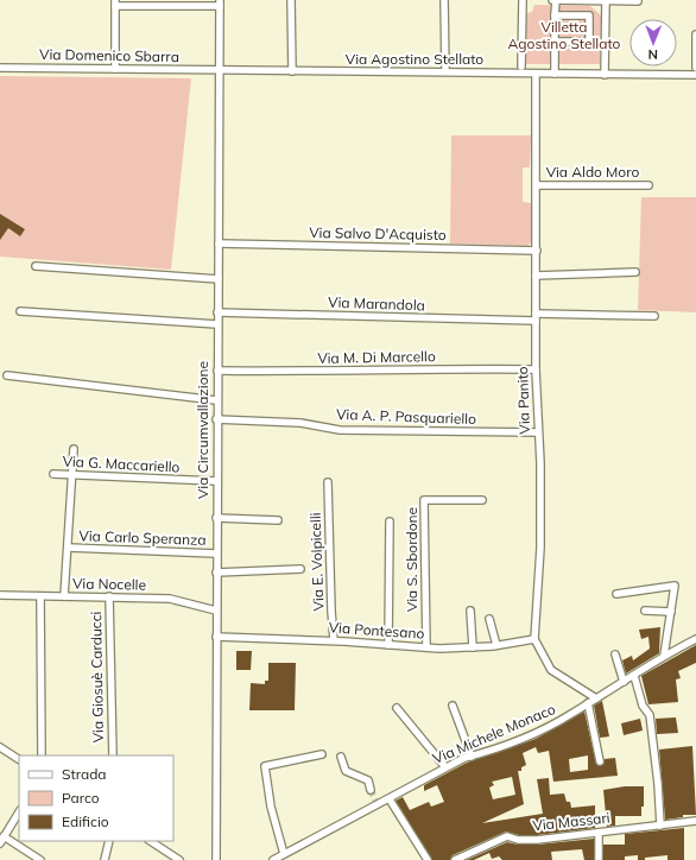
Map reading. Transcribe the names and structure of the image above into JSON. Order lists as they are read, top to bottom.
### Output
{
  "streets": {
    "street": [
      "Via Domenico Sbarra",
      "Via Agostino Stellato",
      "Via Aldo Moro",
      "Via Salvo D'Acquisto",
      "Via Marandola",
      "Via M. Di Marcello",
      "Via Panito",
      "Via A. P. Pasquariello",
      "Via Circumvallazione",
      "Via G. Maccariello",
      "Via Carlo Speranza",
      "Via S. Sbordone",
      "Via E. Volpicelli",
      "Via Nocelle",
      "Via Pontesano",
      "Via Giosuè Carducci",
      "Via Michele Monaco",
      "Via Massari"
    ]
  },
  "crossings": [
    ["Via Domenico Sbarra", "Via Agostino Stellato"],
    ["Via Domenico Sbarra", "Via Circumvallazione"],
    ["Via Agostino Stellato", "Via Panito"],
    ["Via Agostino Stellato", "Via Circumvallazione"],
    ["Via Aldo Moro", "Via Panito"],
    ["Via Salvo D'Acquisto", "Via Panito"],
    ["Via Salvo D'Acquisto", "Via Circumvallazione"],
    ["Via Marandola", "Via Panito"],
    ["Via Marandola", "Via Circumvallazione"],
    ["Via M. Di Marcello", "Via Panito"],
    ["Via M. Di Marcello", "Via Circumvallazione"],
    ["Via Panito", "Via A. P. Pasquariello"],
    ["Via Panito", "Via Pontesano"],
    ["Via A. P. Pasquariello", "Via Circumvallazione"],
    ["Via Circumvallazione", "Via G. Maccariello"],
    ["Via Circumvallazione", "Via Carlo Speranza"],
    ["Via Circumvallazione", "Via Nocelle"],
    ["Via Circumvallazione", "Via Pontesano"],
    ["Via S. Sbordone", "Via Pontesano"],
    ["Via E. Volpicelli", "Via Pontesano"],
    ["Via Nocelle", "Via Giosuè Carducci"]
  ],
  "parks": ["Villetta Agostino Stellato"],
  "legend": ["Strada", "Parco", "Edificio"],
  "north": "bottom"
}
